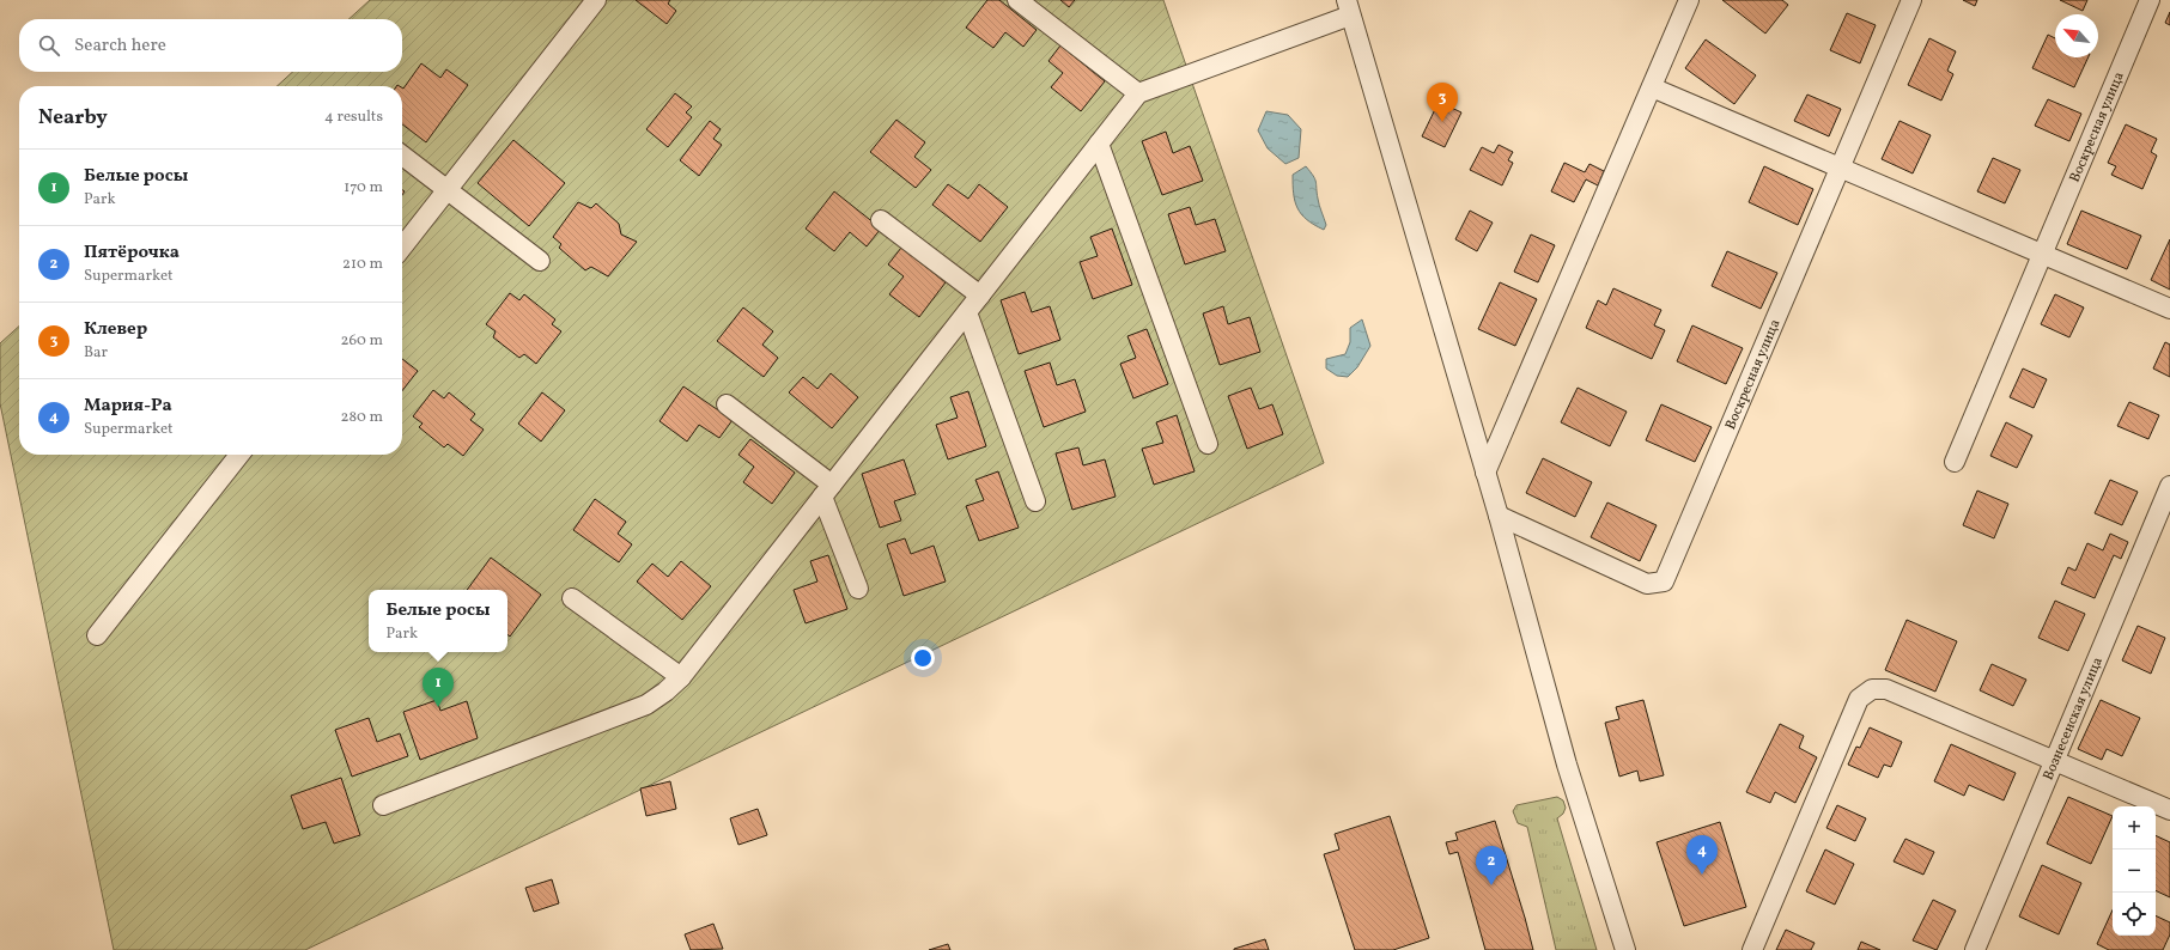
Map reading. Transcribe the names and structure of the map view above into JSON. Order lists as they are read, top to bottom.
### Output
{
  "streets": {
    "street": ["Воскресная улица", "Вознесенская улица"]
  },
  "north": "top left",
  "page": {
    "search": "Search here",
    "pins": [
      "3",
      "1",
      "4",
      "2"
    ],
    "heading": ["Nearby", "4 results"],
    "list": [
      {
        "mark": "1",
        "name": "Белые росы",
        "note": "Park",
        "value": "170 m"
      },
      {
        "mark": "2",
        "name": "Пятёрочка",
        "note": "Supermarket",
        "value": "210 m"
      },
      {
        "mark": "3",
        "name": "Клевер",
        "note": "Bar",
        "value": "260 m"
      },
      {
        "mark": "4",
        "name": "Мария-Ра",
        "note": "Supermarket",
        "value": "280 m"
      }
    ],
    "popup": ["Белые росы", "Park"],
    "map_buttons": ["+", "−"]
  }
}
